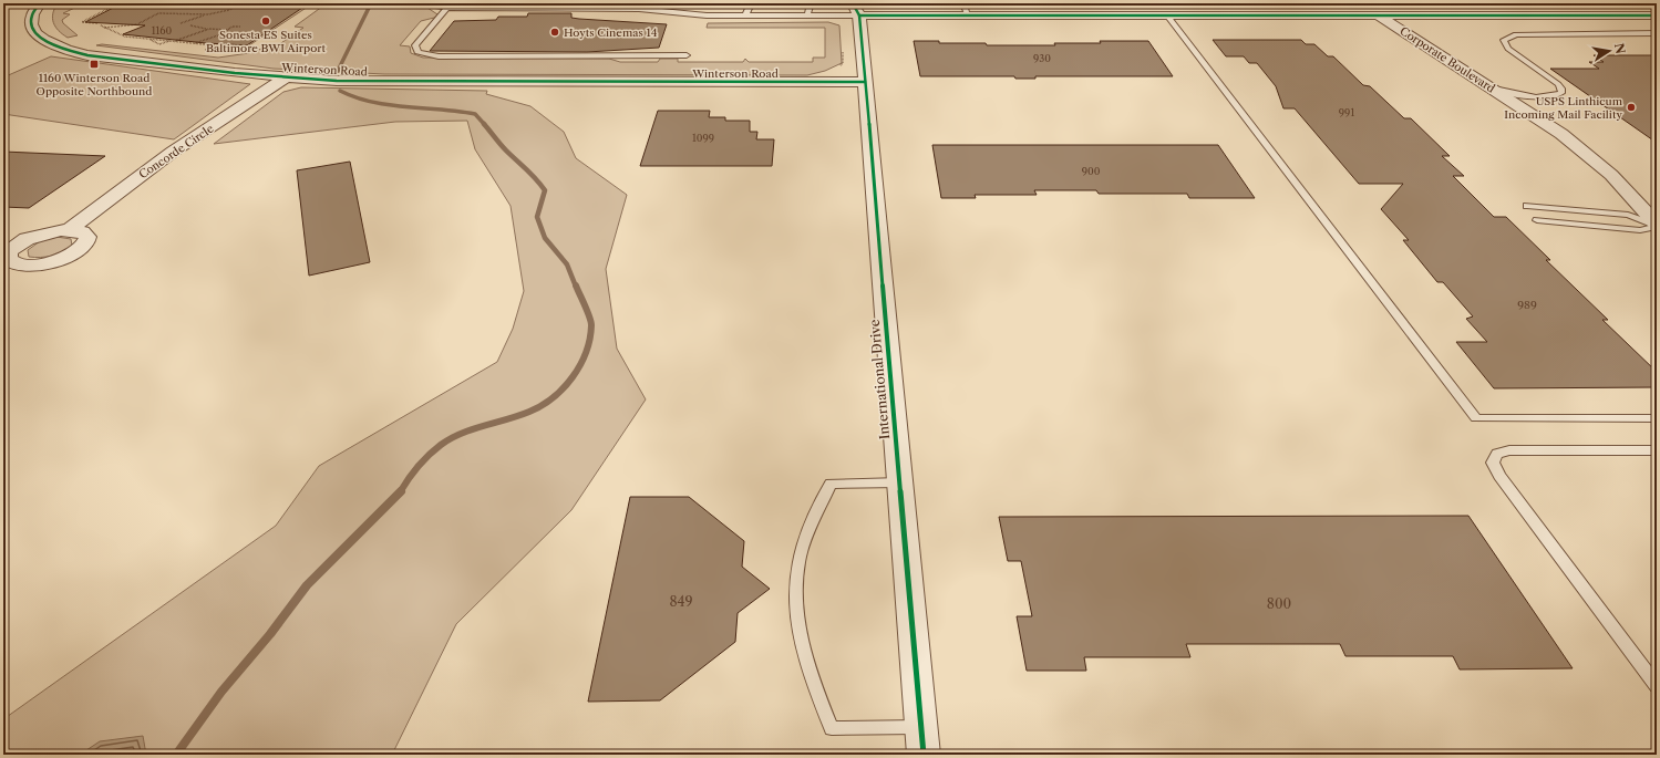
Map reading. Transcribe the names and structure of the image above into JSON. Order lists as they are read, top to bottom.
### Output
{
  "streets": {
    "street": [
      "Corporate Boulevard",
      "Winterson Road",
      "Concorde Circle",
      "International Drive"
    ]
  },
  "crossings": [
    ["Winterson Road", "Concorde Circle"],
    ["Winterson Road", "International Drive"]
  ],
  "places": {
    "other": ["Sonesta ES Suites Baltimore BWI Airport", "Hoyts Cinemas 14", "USPS Linthicum Incoming Mail Facility"],
    "transit": ["1160 Winterson Road Opposite Northbound"]
  },
  "house_numbers": [
    "1160",
    "930",
    "991",
    "1099",
    "900",
    "989",
    "849",
    "800"
  ],
  "north": "right"
}
